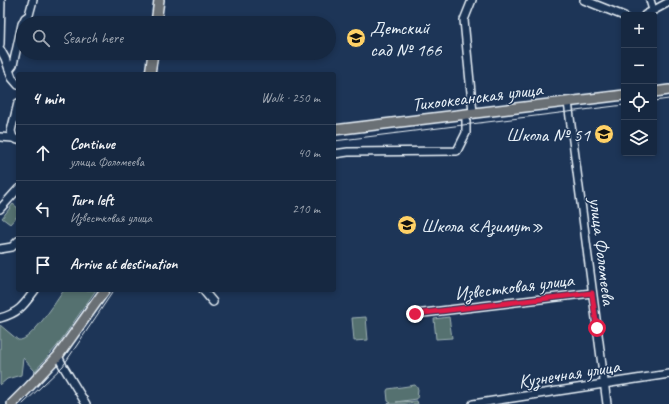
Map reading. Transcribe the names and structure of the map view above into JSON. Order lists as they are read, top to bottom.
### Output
{
  "streets": {
    "main road": ["Тихоокеанская улица"],
    "street": ["улица Фоломеева", "Известковая улица", "Кузнечная улица"]
  },
  "crossings": [
    ["Тихоокеанская улица", "улица Фоломеева"],
    ["улица Фоломеева", "Известковая улица"],
    ["улица Фоломеева", "Кузнечная улица"]
  ],
  "places": {
    "school or university": ["Детский сад № 166", "Школа № 51", "Школа «Азимут»"]
  },
  "page": {
    "map_buttons": ["+", "−"],
    "search": "Search here",
    "heading": ["4 min", "Walk · 250 m"],
    "list": [
      ["Continue", "улица Фоломеева", "40 m"],
      ["Turn left", "Известковая улица", "210 m"],
      "Arrive at destination"
    ]
  }
}
